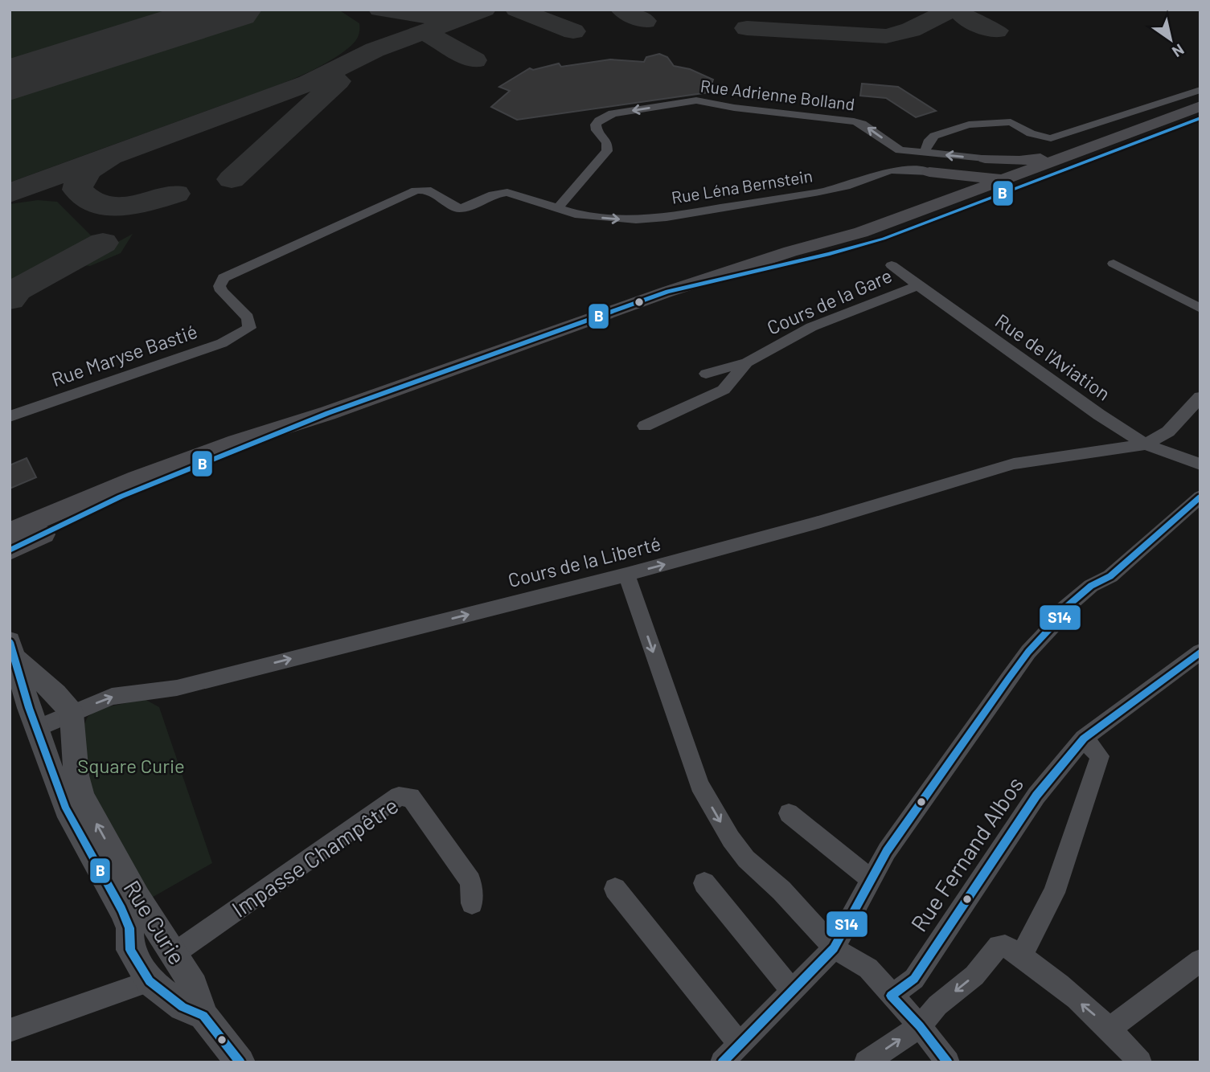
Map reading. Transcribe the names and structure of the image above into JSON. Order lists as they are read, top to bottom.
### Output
{
  "streets": {
    "street": [
      "Rue Adrienne Bolland",
      "Rue Léna Bernstein",
      "Cours de la Gare",
      "Rue Maryse Bastié",
      "Rue de l'Aviation",
      "Cours de la Liberté",
      "Rue Fernand Albos",
      "Impasse Champêtre",
      "Rue Curie"
    ]
  },
  "crossings": [
    ["Rue Adrienne Bolland", "Rue Léna Bernstein"],
    ["Rue Adrienne Bolland", "Rue Maryse Bastié"],
    ["Rue Léna Bernstein", "Rue Maryse Bastié"],
    ["Cours de la Gare", "Rue de l'Aviation"],
    ["Rue de l'Aviation", "Cours de la Liberté"],
    ["Cours de la Liberté", "Rue Curie"],
    ["Impasse Champêtre", "Rue Curie"]
  ],
  "one_way": ["Rue Adrienne Bolland", "Rue Léna Bernstein", "Cours de la Liberté"],
  "parks": ["Square Curie"],
  "lines": ["transit line B", "transit line S14"],
  "north": "bottom right"
}
